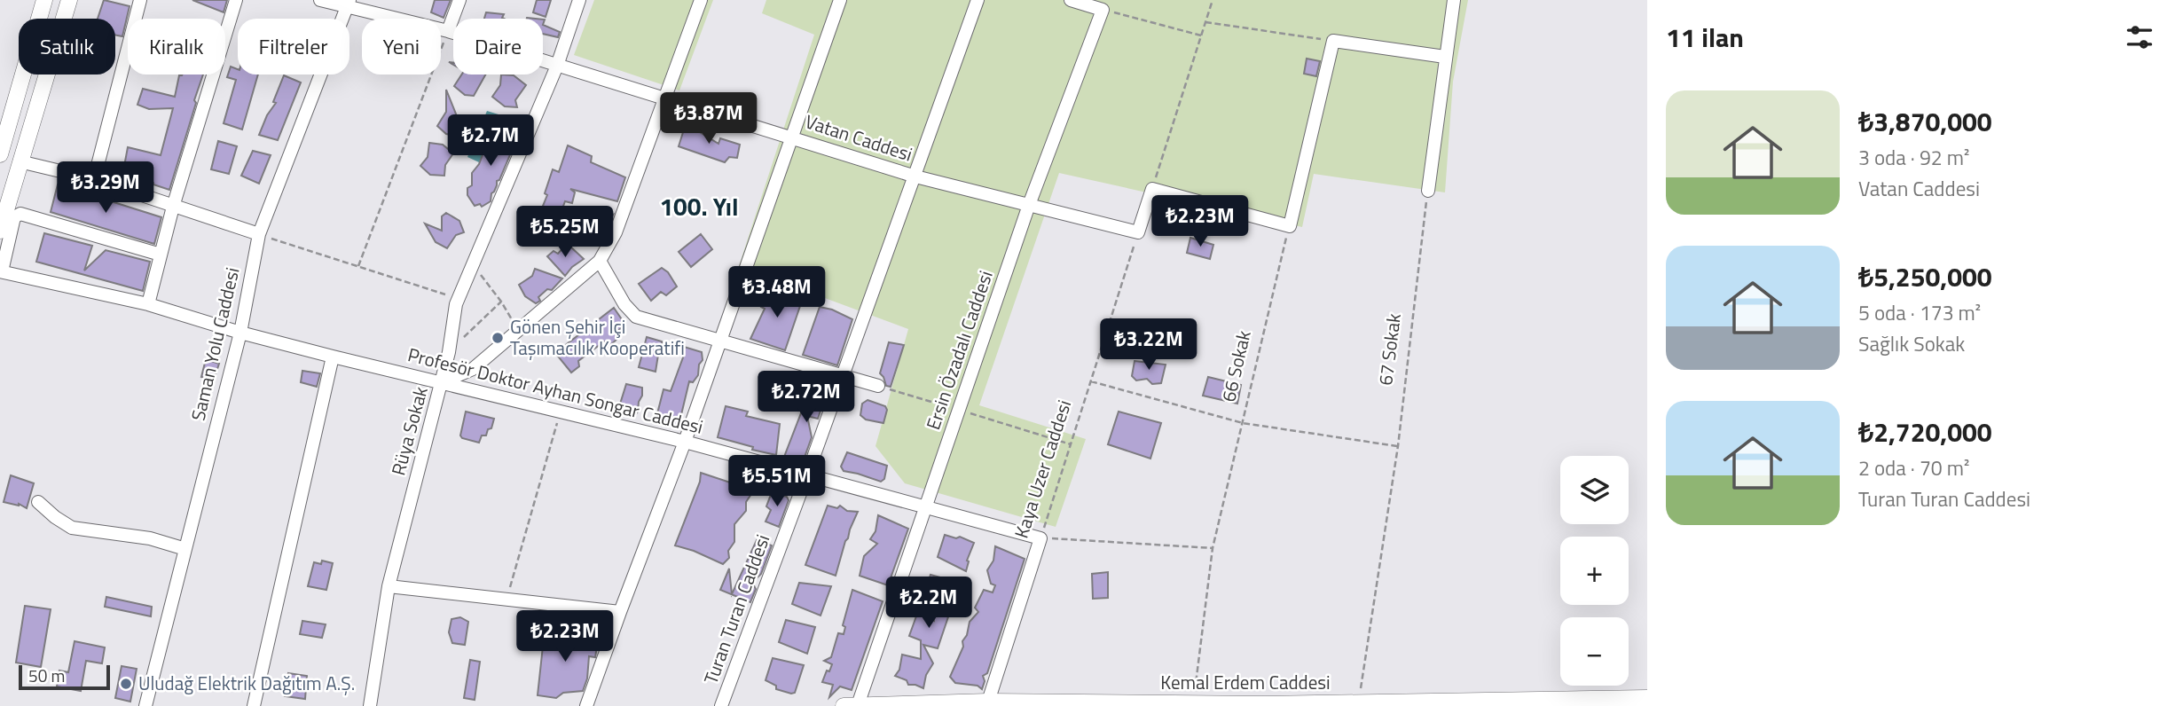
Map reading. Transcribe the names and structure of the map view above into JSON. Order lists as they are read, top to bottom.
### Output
{
  "streets": {
    "main road": ["Kemal Erdem Caddesi"],
    "street": [
      "Vatan Caddesi",
      "Saman Yolu Caddesi",
      "Ersin Özadalı Caddesi",
      "Profesör Doktor Ayhan Songar Caddesi",
      "Rüya Sokak",
      "Kaya Uzer Caddesi",
      "Turan Turan Caddesi"
    ],
    "path": ["67 Sokak", "66 Sokak"]
  },
  "crossings": [
    ["Vatan Caddesi", "Saman Yolu Caddesi"],
    ["Vatan Caddesi", "Ersin Özadalı Caddesi"],
    ["Vatan Caddesi", "Rüya Sokak"],
    ["Vatan Caddesi", "Kaya Uzer Caddesi"],
    ["Vatan Caddesi", "Turan Turan Caddesi"],
    ["Saman Yolu Caddesi", "Profesör Doktor Ayhan Songar Caddesi"],
    ["67 Sokak", "Kemal Erdem Caddesi"],
    ["Ersin Özadalı Caddesi", "Profesör Doktor Ayhan Songar Caddesi"],
    ["Ersin Özadalı Caddesi", "Kemal Erdem Caddesi"],
    ["66 Sokak", "Kemal Erdem Caddesi"],
    ["Profesör Doktor Ayhan Songar Caddesi", "Rüya Sokak"],
    ["Profesör Doktor Ayhan Songar Caddesi", "Kaya Uzer Caddesi"],
    ["Profesör Doktor Ayhan Songar Caddesi", "Turan Turan Caddesi"],
    ["Kaya Uzer Caddesi", "Kemal Erdem Caddesi"]
  ],
  "districts": ["100. Yıl"],
  "places": ["Gönen Şehir İçi Taşımacılık Kooperatifi", "Uludağ Elektrik Dağıtım A.Ş."],
  "scale_bar": "50 m",
  "page": {
    "heading": "11 ilan",
    "chip": [
      "Satılık",
      "Kiralık",
      "Filtreler",
      "Yeni",
      "Daire"
    ],
    "list": [
      {
        "name": "₺3,870,000",
        "note": "3 oda · 92 m² · Vatan Caddesi"
      },
      {
        "name": "₺5,250,000",
        "note": "5 oda · 173 m² · Sağlık Sokak"
      },
      {
        "name": "₺2,720,000",
        "note": "2 oda · 70 m² · Turan Turan Caddesi"
      }
    ],
    "price": [
      "₺3.87M",
      "₺2.7M",
      "₺3.29M",
      "₺2.23M",
      "₺5.25M",
      "₺3.48M",
      "₺3.22M",
      "₺2.72M",
      "₺5.51M",
      "₺2.2M",
      "₺2.23M"
    ],
    "map_buttons": ["+", "−"],
    "scale": "50 m"
  }
}
